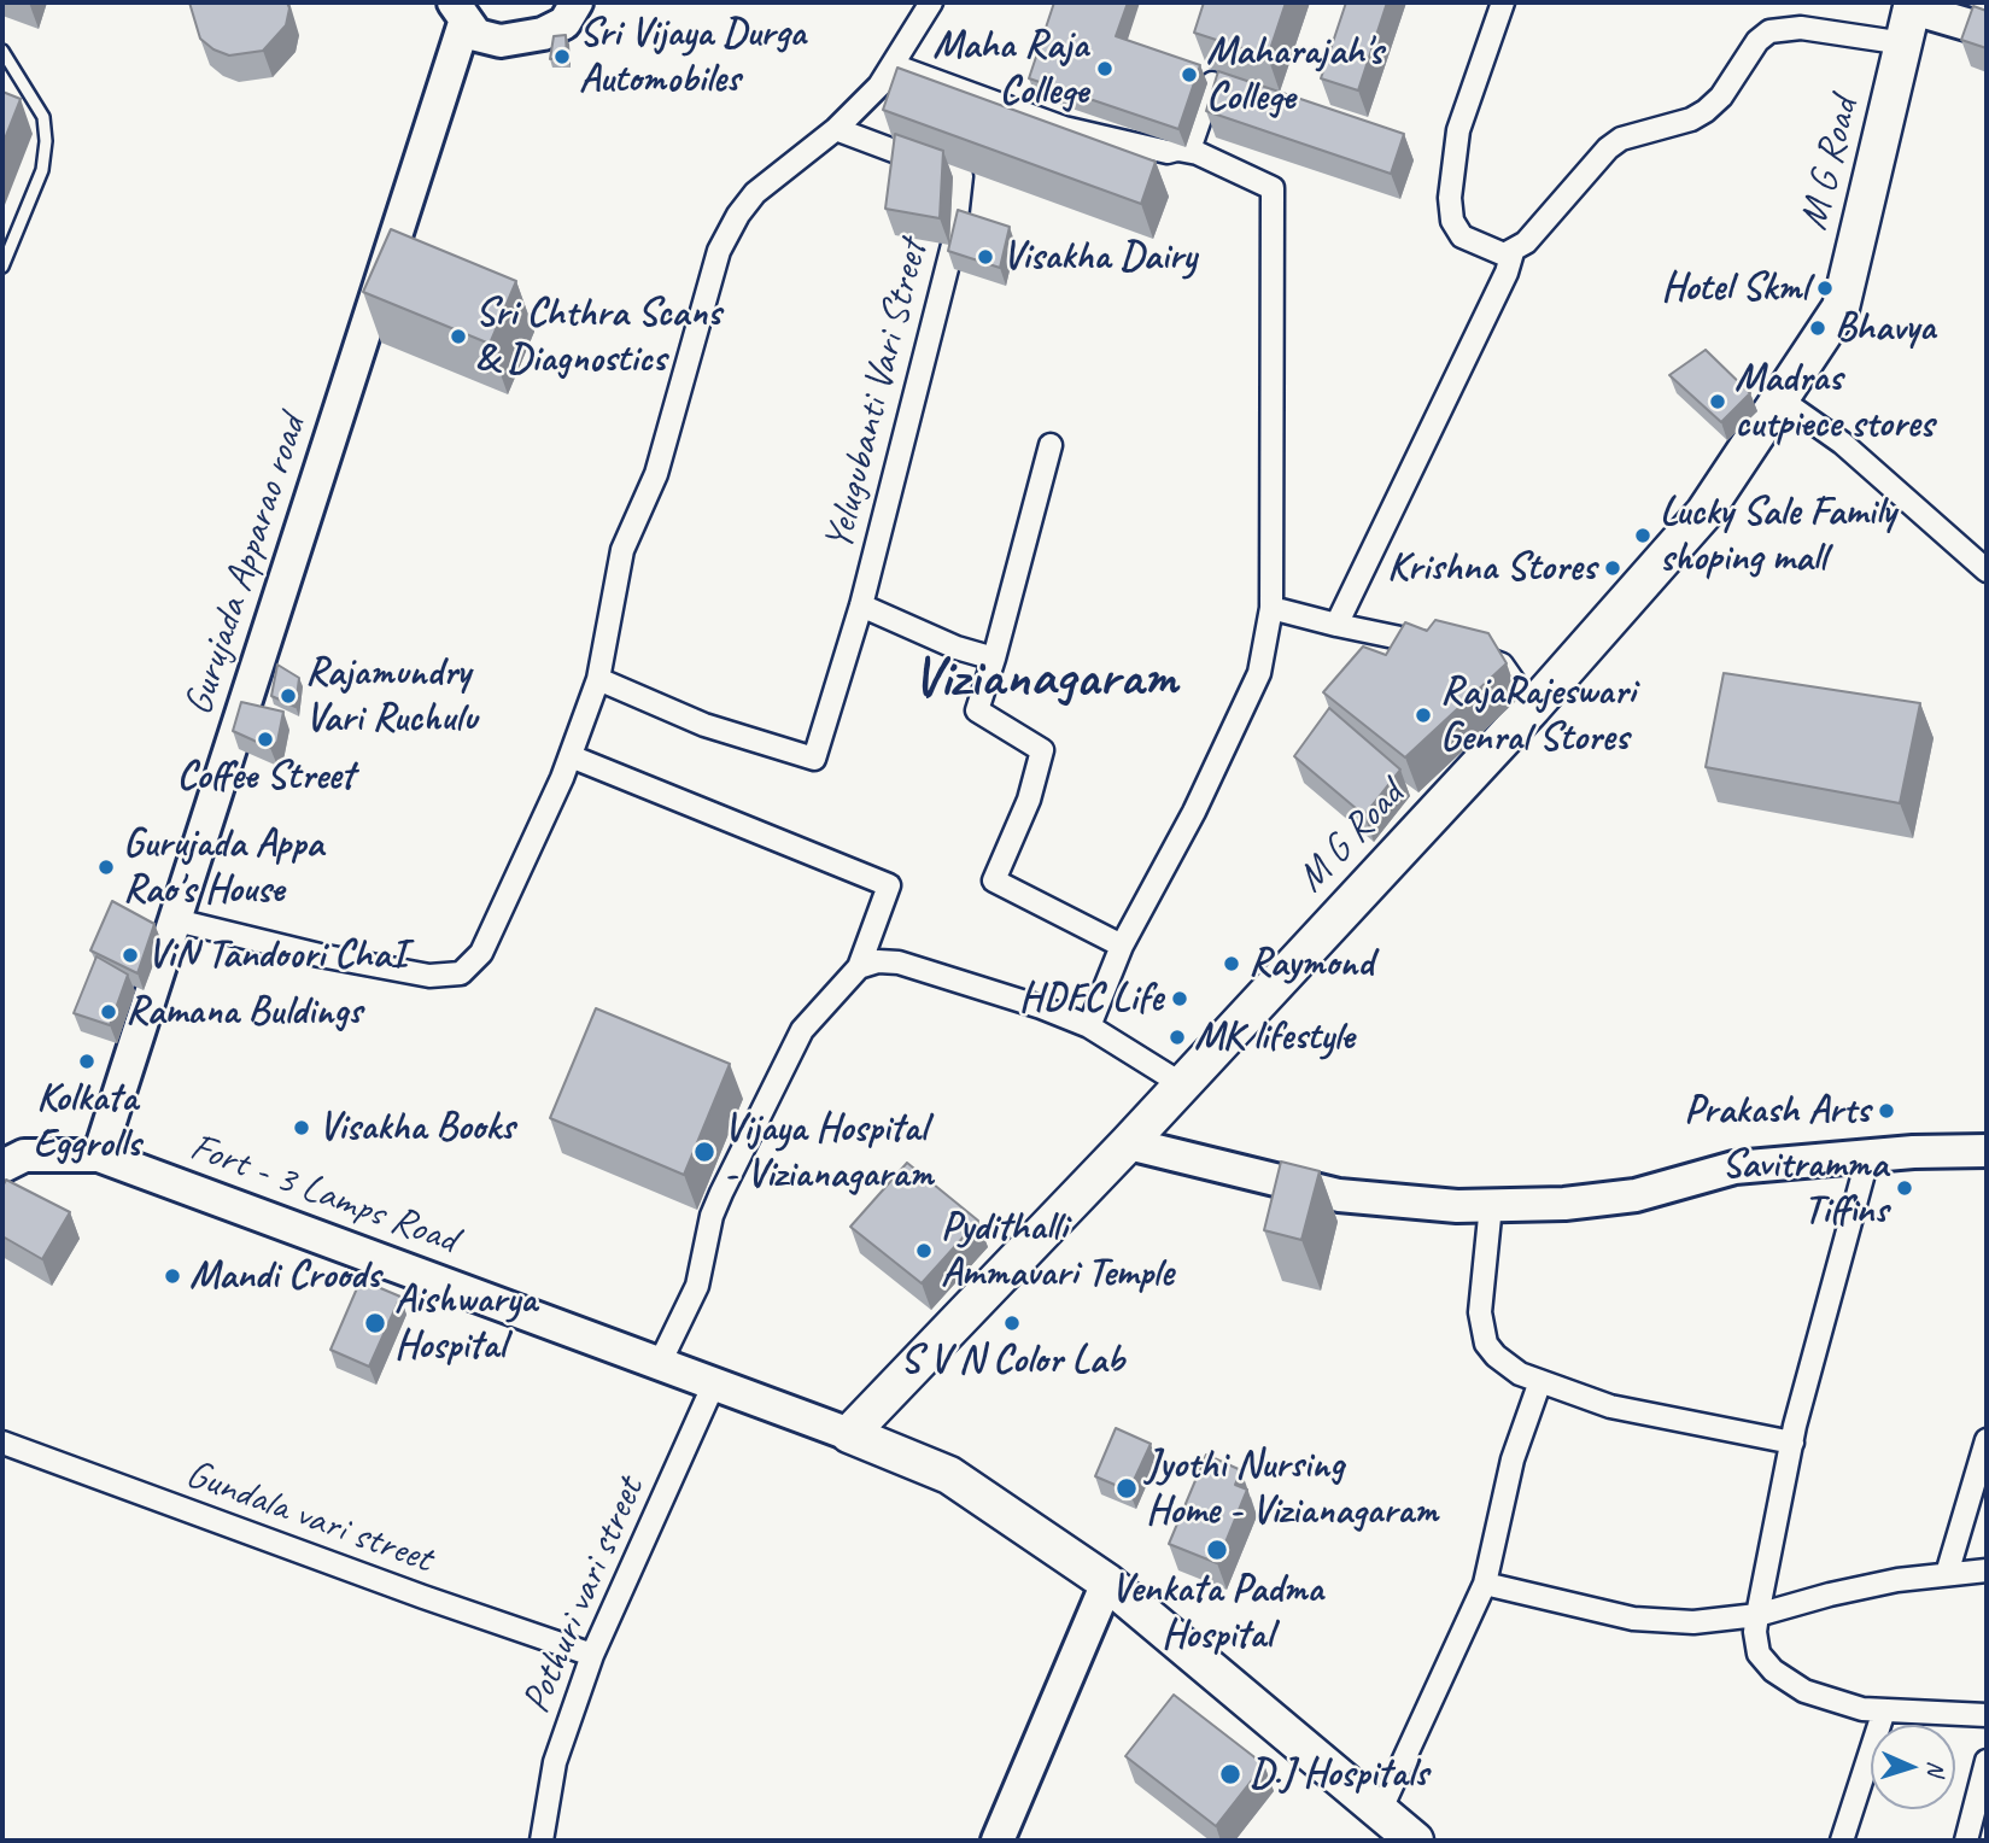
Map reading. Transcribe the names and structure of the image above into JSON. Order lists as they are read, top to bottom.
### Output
{
  "streets": {
    "main road": ["M G Road"],
    "street": [
      "Yelugubanti Vari Street",
      "Gurujada Apparao road",
      "Fort - 3 Lamps Road",
      "Gundala vari street",
      "Pothuri vari street"
    ]
  },
  "crossings": [
    ["M G Road", "Fort - 3 Lamps Road"],
    ["Gurujada Apparao road", "Fort - 3 Lamps Road"],
    ["Fort - 3 Lamps Road", "Pothuri vari street"],
    ["Gundala vari street", "Pothuri vari street"]
  ],
  "districts": ["Vizianagaram"],
  "places": [
    "Sri Vijaya Durga Automobiles",
    "Maha Raja College",
    "Maharajah's College",
    "Visakha Dairy",
    "Hotel Skml",
    "Bhavya",
    "Sri Chthra Scans & Diagnostics",
    "Madras cutpiece stores",
    "Lucky Sale Family shoping mall",
    "Krishna Stores",
    "Rajamundry Vari Ruchulu",
    "RajaRajeswari Genral Stores",
    "Coffee Street",
    "Gurujada Appa Rao's House",
    "ViN Tandoori ChaI",
    "Raymond",
    "HDFC Life",
    "Ramana Buldings",
    "MK lifestyle",
    "Kolkata Eggrolls",
    "Prakash Arts",
    "Visakha Books",
    "Vijaya Hospital - Vizianagaram",
    "Savitramma Tiffins",
    "Pydithalli Ammavari Temple",
    "Mandi Croods",
    "Aishwarya Hospital",
    "S V N Color Lab",
    "Jyothi Nursing Home - Vizianagaram",
    "Venkata Padma Hospital",
    "D.J Hospitals"
  ],
  "north": "right"
}
